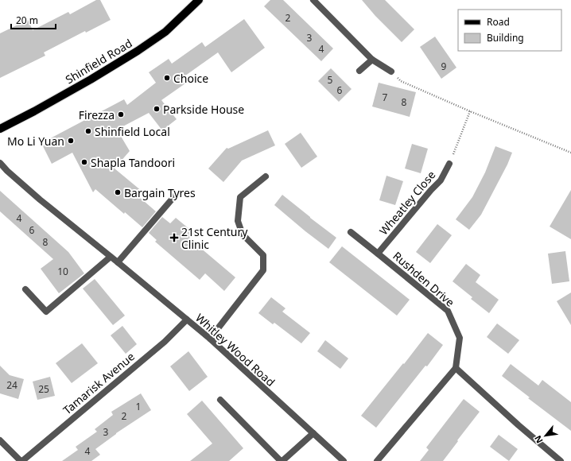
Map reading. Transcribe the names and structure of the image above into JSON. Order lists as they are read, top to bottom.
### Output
{
  "streets": {
    "main road": ["Shinfield Road"],
    "street": [
      "Wheatley Close",
      "Rushden Drive",
      "Whitley Wood Road",
      "Tamarisk Avenue"
    ]
  },
  "crossings": [
    ["Wheatley Close", "Rushden Drive"],
    ["Whitley Wood Road", "Tamarisk Avenue"]
  ],
  "places": {
    "other": [
      "Choice",
      "Parkside House",
      "Firezza",
      "Shinfield Local",
      "Mo Li Yuan",
      "Shapla Tandoori",
      "Bargain Tyres"
    ],
    "health": ["21st Century Clinic"]
  },
  "house_numbers": [
    "2",
    "3",
    "4",
    "9",
    "5",
    "6",
    "7",
    "8",
    "4",
    "6",
    "8",
    "10",
    "24",
    "25",
    "1",
    "2",
    "3",
    "4"
  ],
  "legend": ["Road", "Building"],
  "scale_bar": "20 m",
  "north": "bottom left"
}
